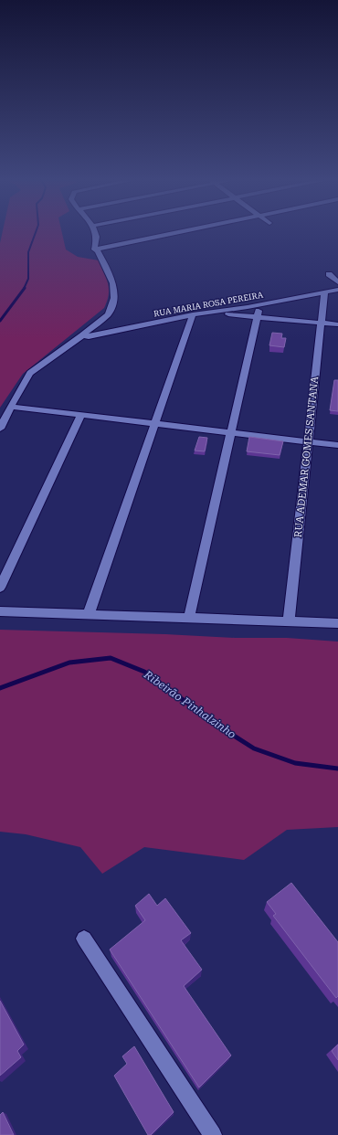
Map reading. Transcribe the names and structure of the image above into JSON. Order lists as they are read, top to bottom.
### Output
{
  "streets": {
    "street": ["RUA MARIA ROSA PEREIRA", "RUA ADEMAR GOMES SANTANA"]
  },
  "crossings": [
    ["RUA MARIA ROSA PEREIRA", "RUA ADEMAR GOMES SANTANA"]
  ],
  "water": ["Ribeirão Pinhalzinho"]
}
